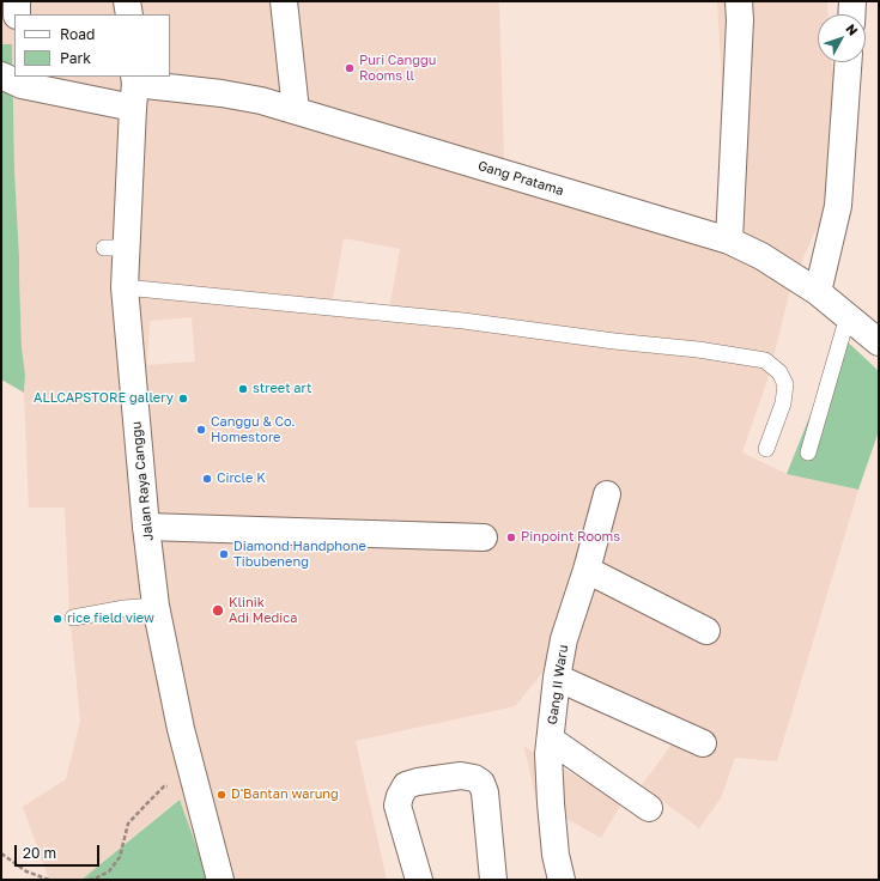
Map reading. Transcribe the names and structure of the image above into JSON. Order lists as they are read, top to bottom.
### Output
{
  "streets": {
    "street": ["Gang Pratama", "Jalan Raya Canggu", "Gang II Waru"]
  },
  "crossings": [
    ["Gang Pratama", "Jalan Raya Canggu"]
  ],
  "places": [
    "Puri Canggu Rooms ll",
    "street art",
    "ALLCAPSTORE gallery",
    "Canggu & Co. Homestore",
    "Circle K",
    "Pinpoint Rooms",
    "Diamond Handphone Tibubeneng",
    "Klinik Adi Medica",
    "rice field view",
    "D'Bantan warung"
  ],
  "legend": ["Road", "Park"],
  "scale_bar": "20 m",
  "north": "top right"
}
